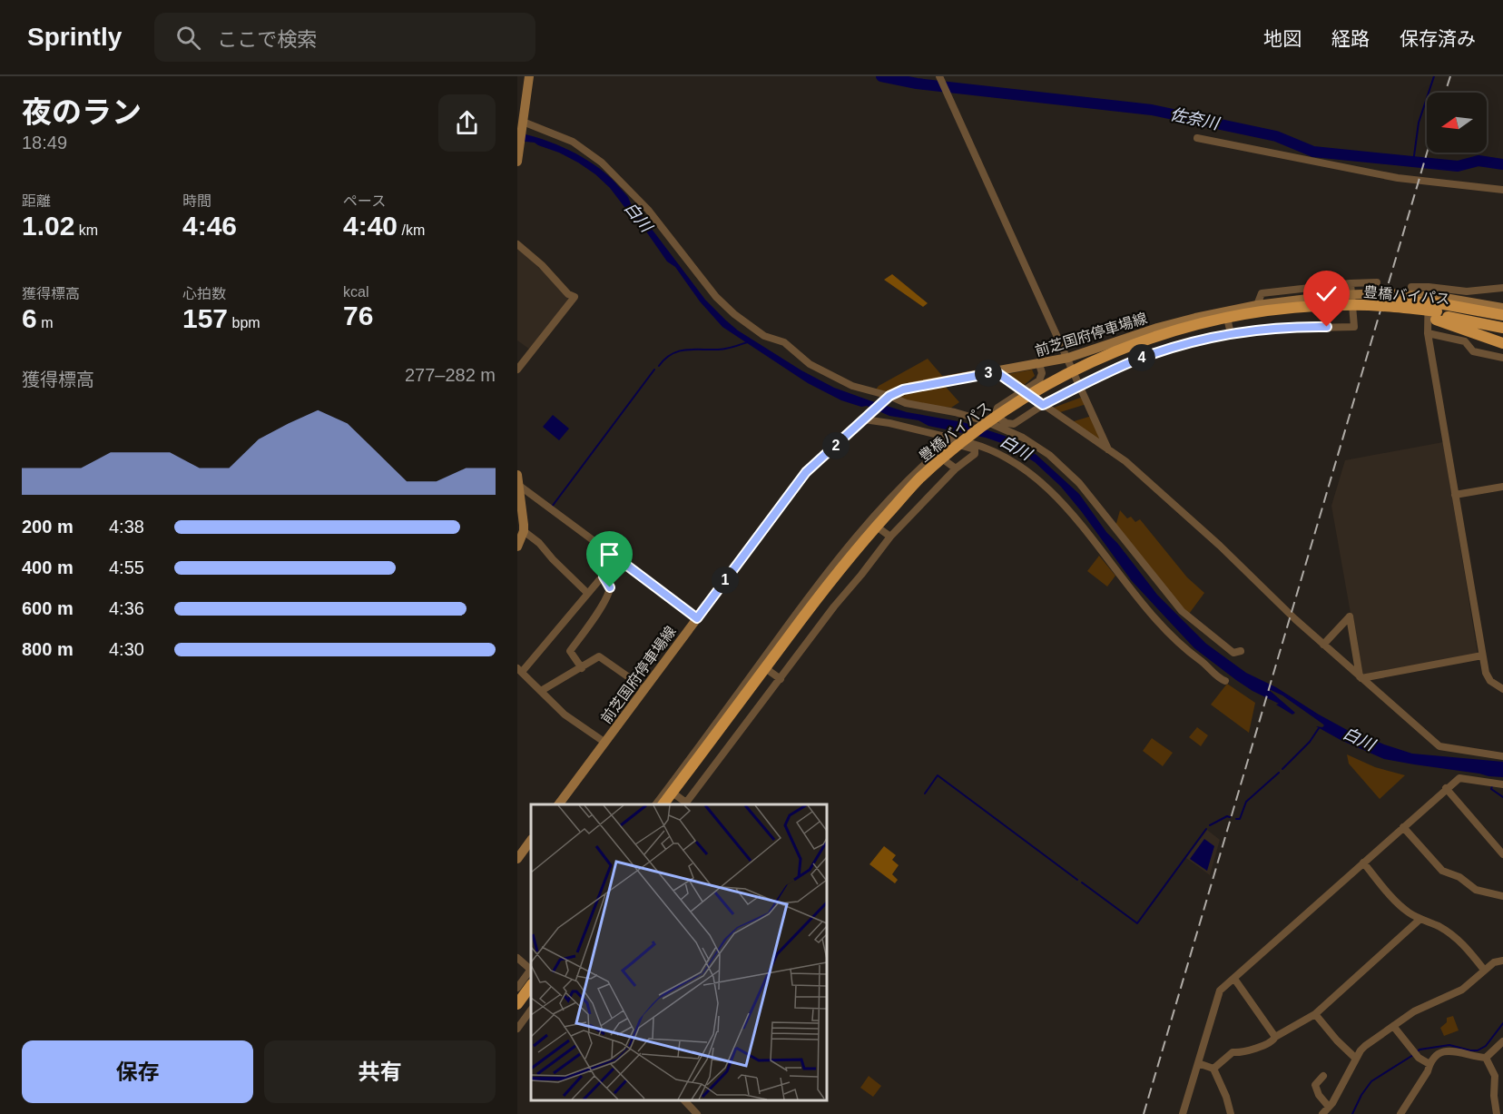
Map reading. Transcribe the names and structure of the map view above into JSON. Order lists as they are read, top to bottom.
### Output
{
  "streets": {
    "highway": ["豊橋バイパス"],
    "main road": ["前芝国府停車場線"]
  },
  "crossings": [
    ["豊橋バイパス", "前芝国府停車場線"]
  ],
  "water": ["佐奈川", "白川"],
  "north": "left",
  "page": {
    "header": "Sprintly",
    "search": "ここで検索",
    "nav": ["地図", "経路", "保存済み"],
    "heading": ["夜のラン", "18:49"],
    "stats": [
      ["距離", "1.02 km"],
      ["時間", "4:46"],
      ["ペース", "4:40 /km"],
      ["獲得標高", "6 m"],
      ["心拍数", "157 bpm"],
      ["kcal", "76"]
    ],
    "pins": [
      "4",
      "3",
      "2",
      "1"
    ],
    "chart": ["獲得標高", "277–282 m"],
    "list": [
      {
        "name": "200 m",
        "note": "4:38"
      },
      {
        "name": "400 m",
        "note": "4:55"
      },
      {
        "name": "600 m",
        "note": "4:36"
      },
      {
        "name": "800 m",
        "note": "4:30"
      }
    ],
    "buttons": ["保存", "共有"]
  }
}
